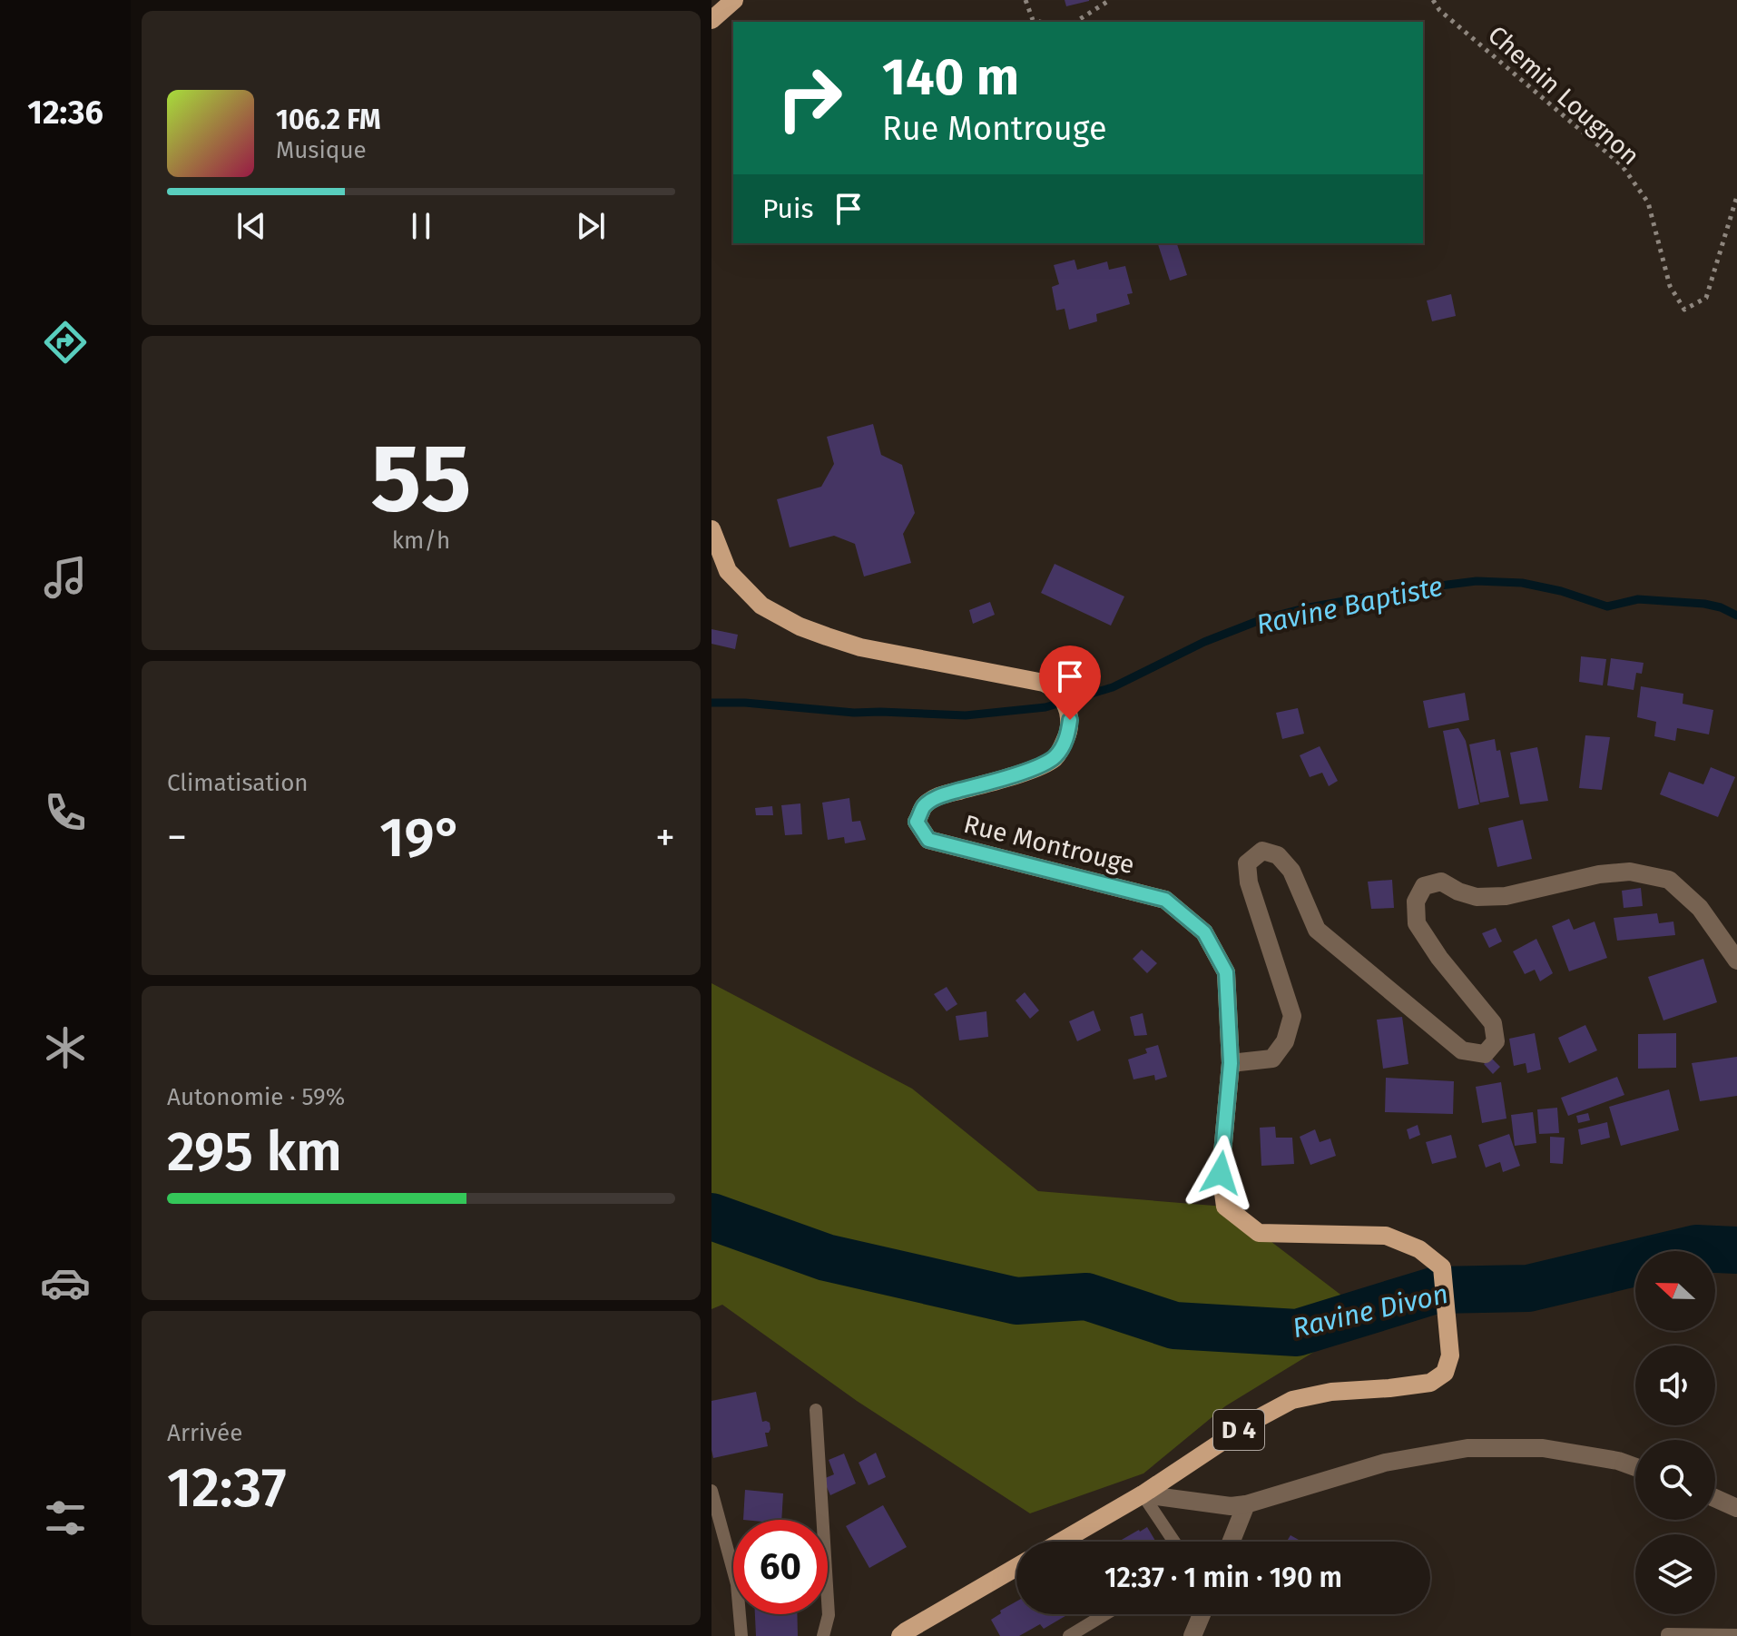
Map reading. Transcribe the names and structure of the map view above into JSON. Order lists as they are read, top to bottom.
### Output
{
  "streets": {
    "main road": ["Rue Montrouge", "D 4"],
    "path": ["Chemin Lougnon"]
  },
  "water": ["Ravine Baptiste", "Ravine Divon"],
  "north": "left",
  "page": {
    "tabs": "12:36",
    "turn": ["140 m", "Rue Montrouge"],
    "song": ["106.2 FM", "Musique"],
    "then": "Puis",
    "tile": [
      ["55", "km/h"],
      "Climatisation",
      ["Autonomie · 59%", "295 km"],
      ["Arrivée", "12:37"]
    ],
    "heat": ["−", "19°", "+"],
    "limit": "60",
    "trip": "12:37 · 1 min · 190 m"
  }
}
